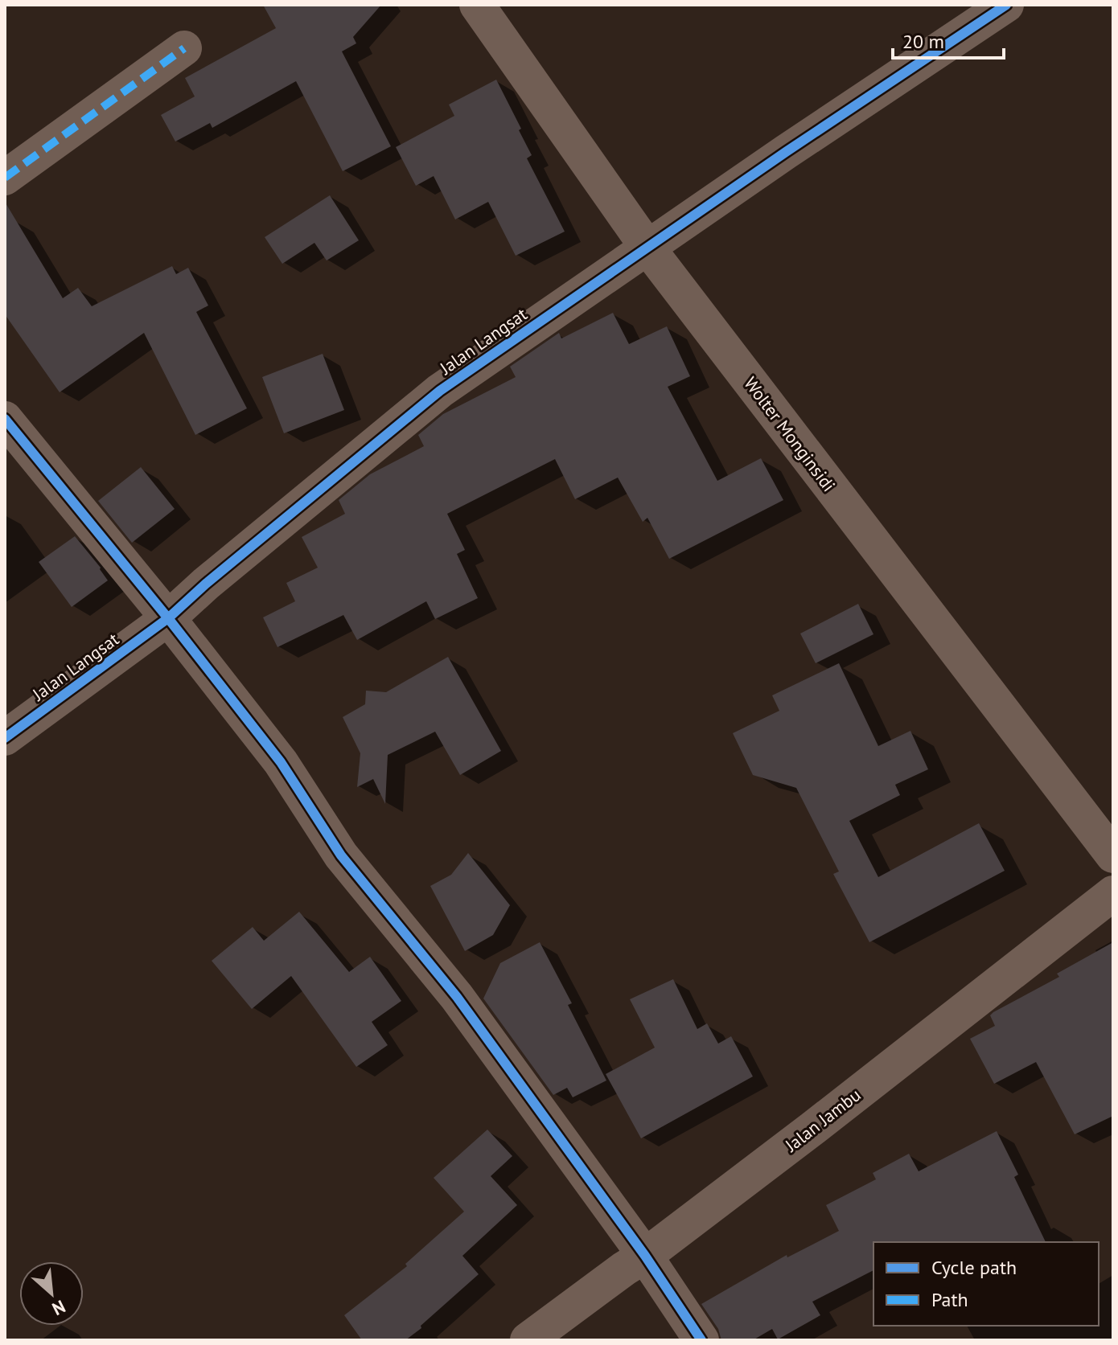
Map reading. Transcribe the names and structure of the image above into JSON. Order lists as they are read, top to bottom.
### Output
{
  "streets": {
    "street": ["Jalan Langsat", "Wolter Monginsidi", "Jalan Jambu"]
  },
  "crossings": [
    ["Jalan Langsat", "Wolter Monginsidi"]
  ],
  "legend": ["Cycle path", "Path"],
  "scale_bar": "20 m",
  "north": "bottom right"
}
